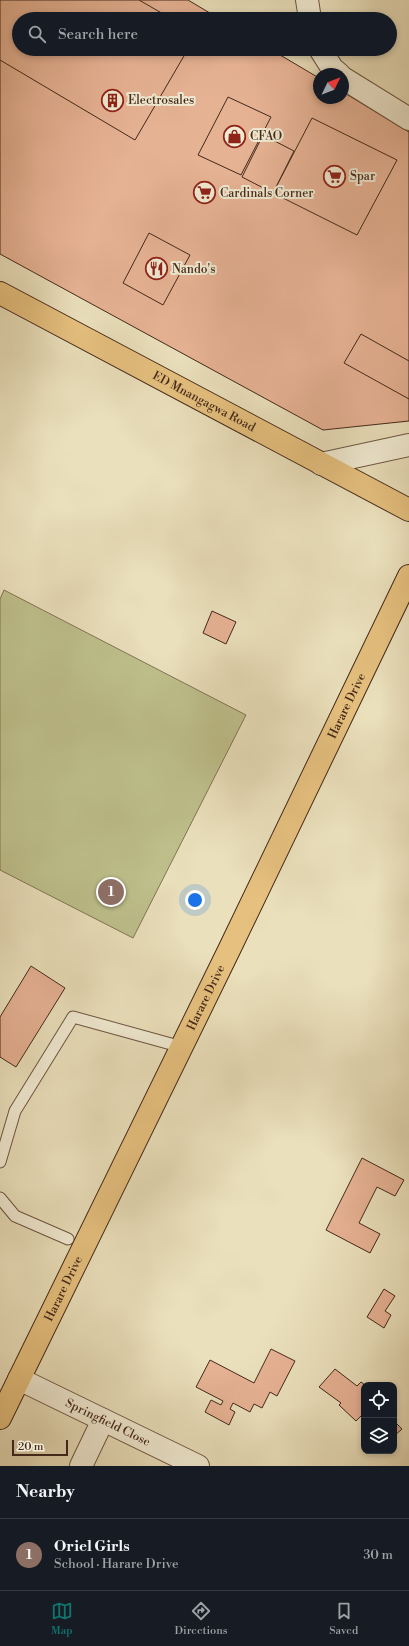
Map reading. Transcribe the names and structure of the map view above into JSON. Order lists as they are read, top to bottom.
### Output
{
  "streets": {
    "main road": ["ED Mnangagwa Road", "Harare Drive"],
    "street": ["Springfield Close"]
  },
  "crossings": [
    ["Harare Drive", "Springfield Close"]
  ],
  "places": {
    "building": ["Electrosales"],
    "shop": ["CFAO"],
    "supermarket": ["Spar", "Cardinals Corner"],
    "restaurant": ["Nando's"]
  },
  "scale_bar": "20 m",
  "north": "top right",
  "page": {
    "search": "Search here",
    "pins": "1",
    "scale": "20 m",
    "heading": "Nearby",
    "list": [
      {
        "mark": "1",
        "name": "Oriel Girls",
        "note": "School · Harare Drive",
        "value": "30 m"
      }
    ],
    "nav": ["Map", "Directions", "Saved"]
  }
}
